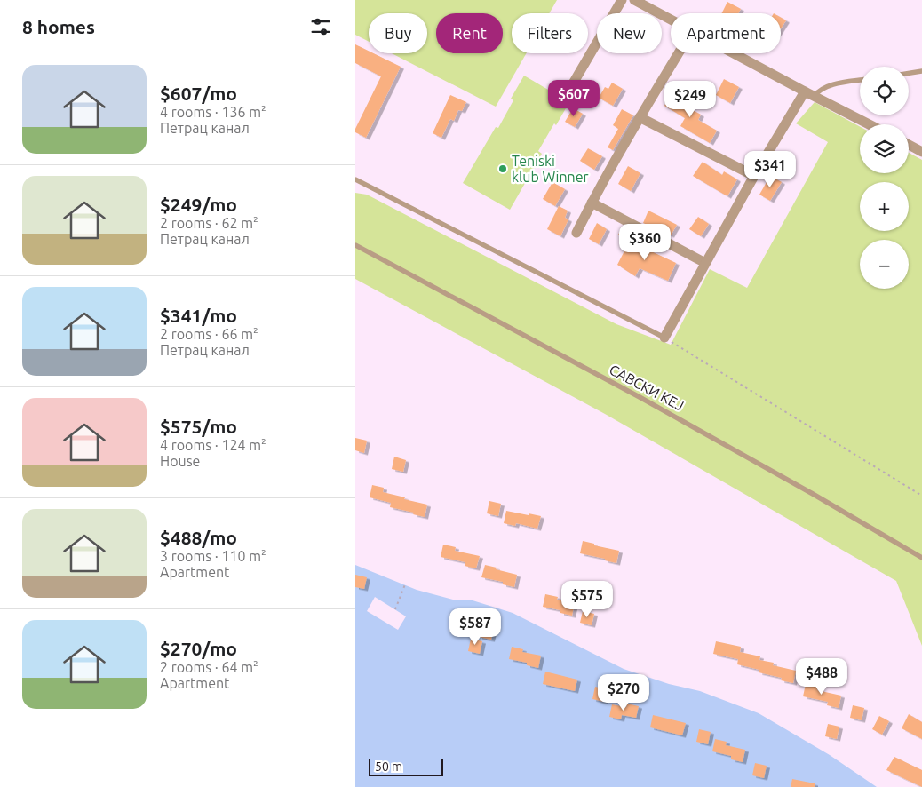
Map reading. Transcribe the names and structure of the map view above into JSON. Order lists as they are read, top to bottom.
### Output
{
  "streets": {
    "lane": ["САВСКИ КЕЈ"]
  },
  "places": ["Teniski klub Winner"],
  "scale_bar": "50 m",
  "page": {
    "heading": "8 homes",
    "chip": [
      "Buy",
      "Rent",
      "Filters",
      "New",
      "Apartment"
    ],
    "list": [
      {
        "name": "$607/mo",
        "note": "4 rooms · 136 m² · Петрац канал"
      },
      {
        "name": "$249/mo",
        "note": "2 rooms · 62 m² · Петрац канал"
      },
      {
        "name": "$341/mo",
        "note": "2 rooms · 66 m² · Петрац канал"
      },
      {
        "name": "$575/mo",
        "note": "4 rooms · 124 m² · House"
      },
      {
        "name": "$488/mo",
        "note": "3 rooms · 110 m² · Apartment"
      },
      {
        "name": "$270/mo",
        "note": "2 rooms · 64 m² · Apartment"
      }
    ],
    "map_buttons": ["+", "−"],
    "price": [
      "$607",
      "$249",
      "$341",
      "$360",
      "$575",
      "$587",
      "$488",
      "$270"
    ],
    "scale": "50 m"
  }
}
